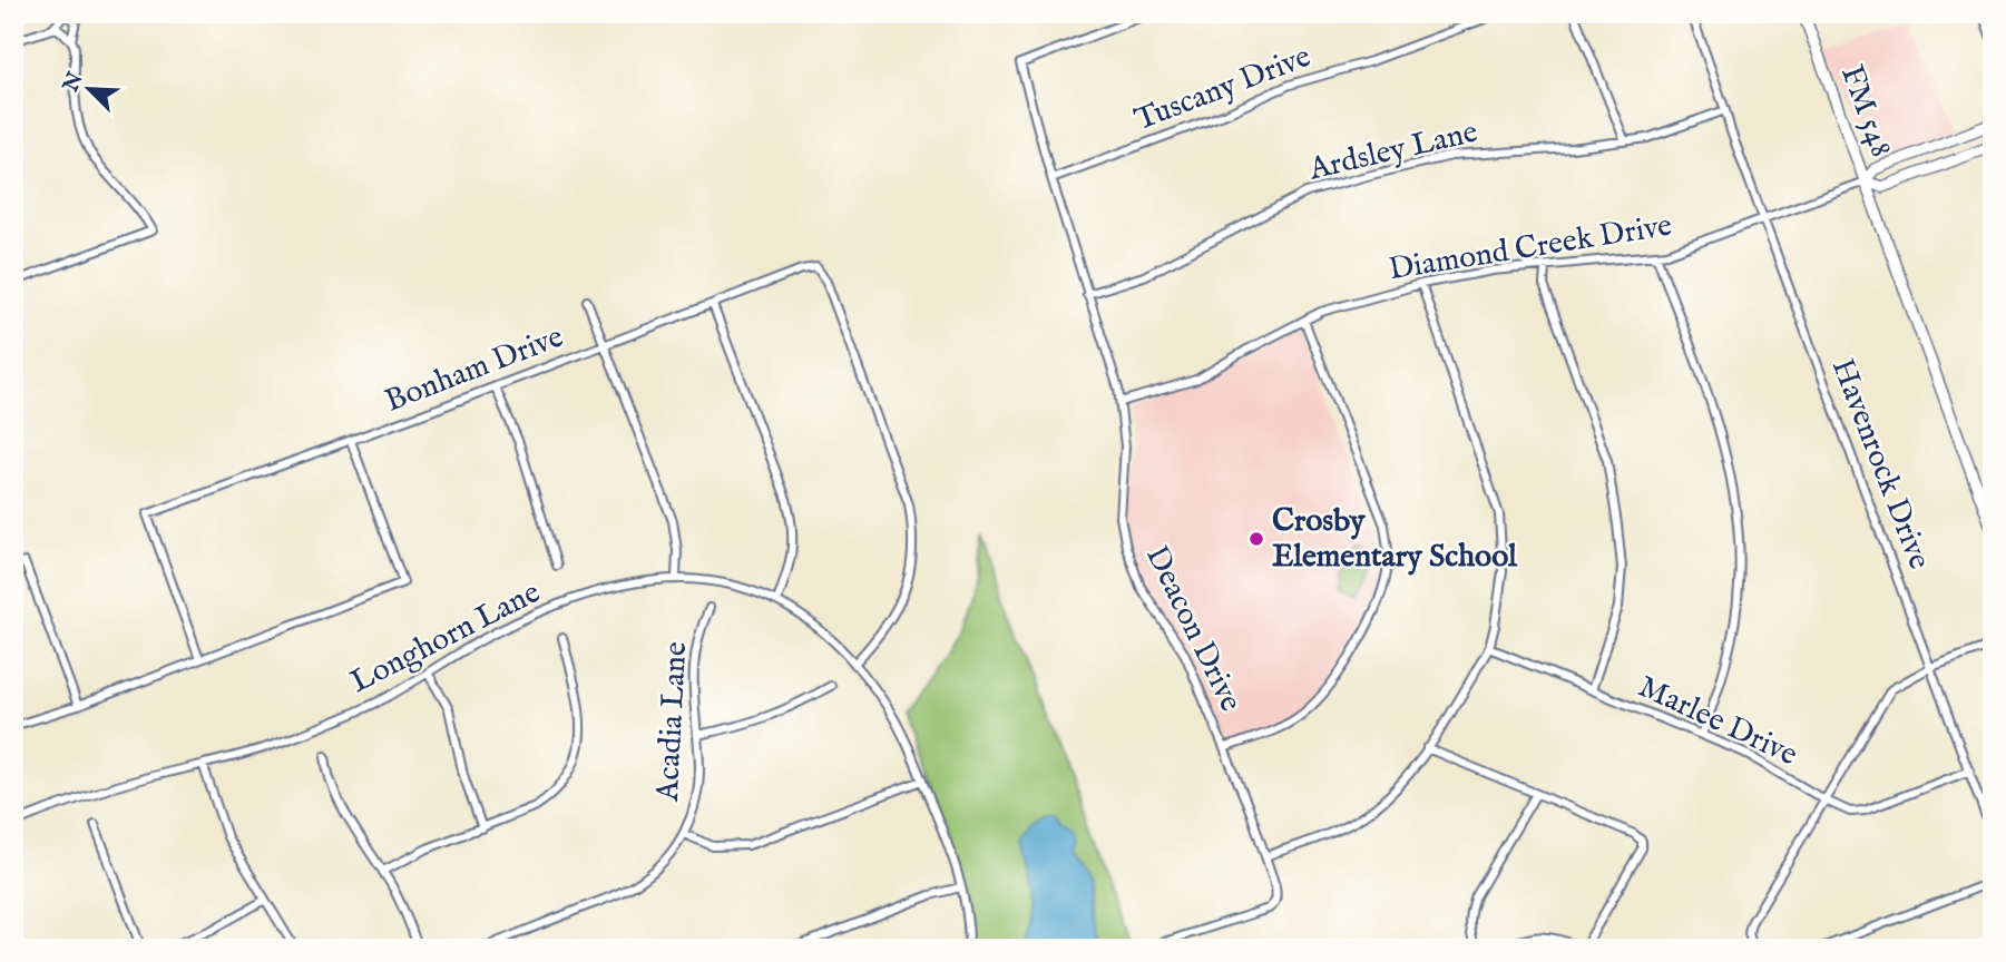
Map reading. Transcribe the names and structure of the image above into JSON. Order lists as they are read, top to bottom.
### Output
{
  "streets": {
    "main road": ["FM 548"],
    "street": [
      "Tuscany Drive",
      "Ardsley Lane",
      "Diamond Creek Drive",
      "Bonham Drive",
      "Havenrock Drive",
      "Deacon Drive",
      "Longhorn Lane",
      "Acadia Lane",
      "Marlee Drive"
    ]
  },
  "crossings": [
    ["Tuscany Drive", "Deacon Drive"],
    ["FM 548", "Diamond Creek Drive"],
    ["Ardsley Lane", "Havenrock Drive"],
    ["Ardsley Lane", "Deacon Drive"],
    ["Diamond Creek Drive", "Havenrock Drive"],
    ["Diamond Creek Drive", "Deacon Drive"],
    ["Bonham Drive", "Longhorn Lane"],
    ["Havenrock Drive", "Marlee Drive"]
  ],
  "places": ["Crosby Elementary School"],
  "north": "top left"
}
